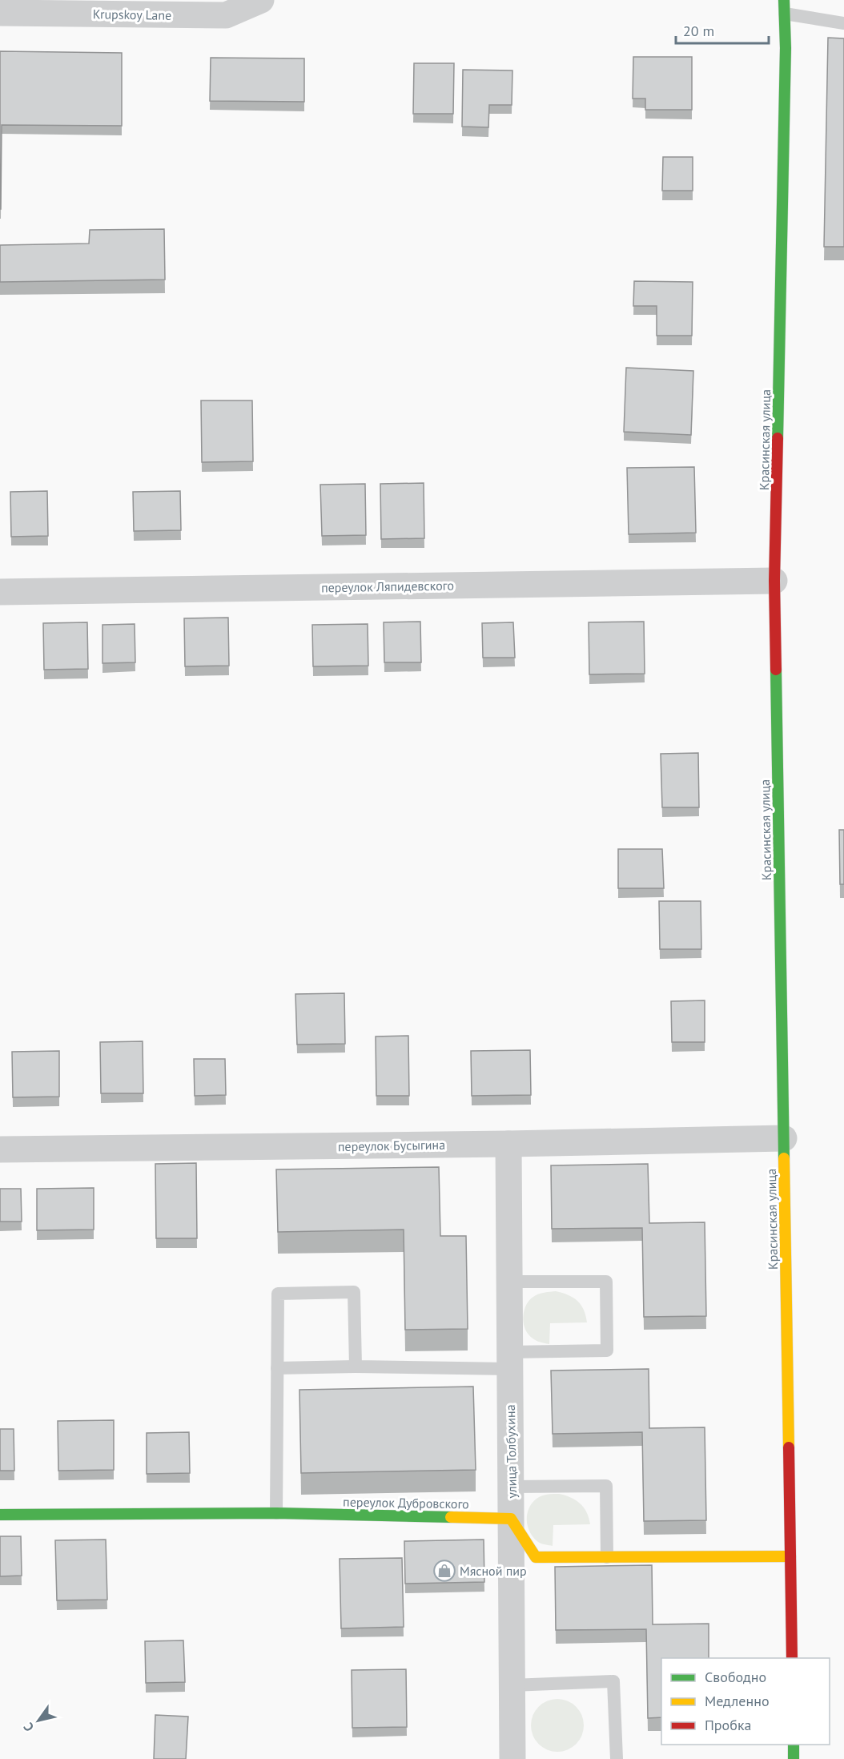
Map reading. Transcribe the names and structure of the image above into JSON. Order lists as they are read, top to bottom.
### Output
{
  "streets": {
    "street": [
      "Krupskoy Lane",
      "Красинская улица",
      "переулок Ляпидевского",
      "переулок Бусыгина",
      "улица Толбухина",
      "переулок Дубровского"
    ]
  },
  "crossings": [
    ["Красинская улица", "переулок Ляпидевского"],
    ["Красинская улица", "переулок Бусыгина"],
    ["переулок Бусыгина", "улица Толбухина"],
    ["улица Толбухина", "переулок Дубровского"]
  ],
  "places": {
    "shop": ["Мясной пир"]
  },
  "legend": ["Свободно", "Медленно", "Пробка"],
  "scale_bar": "20 m",
  "north": "bottom left"
}
